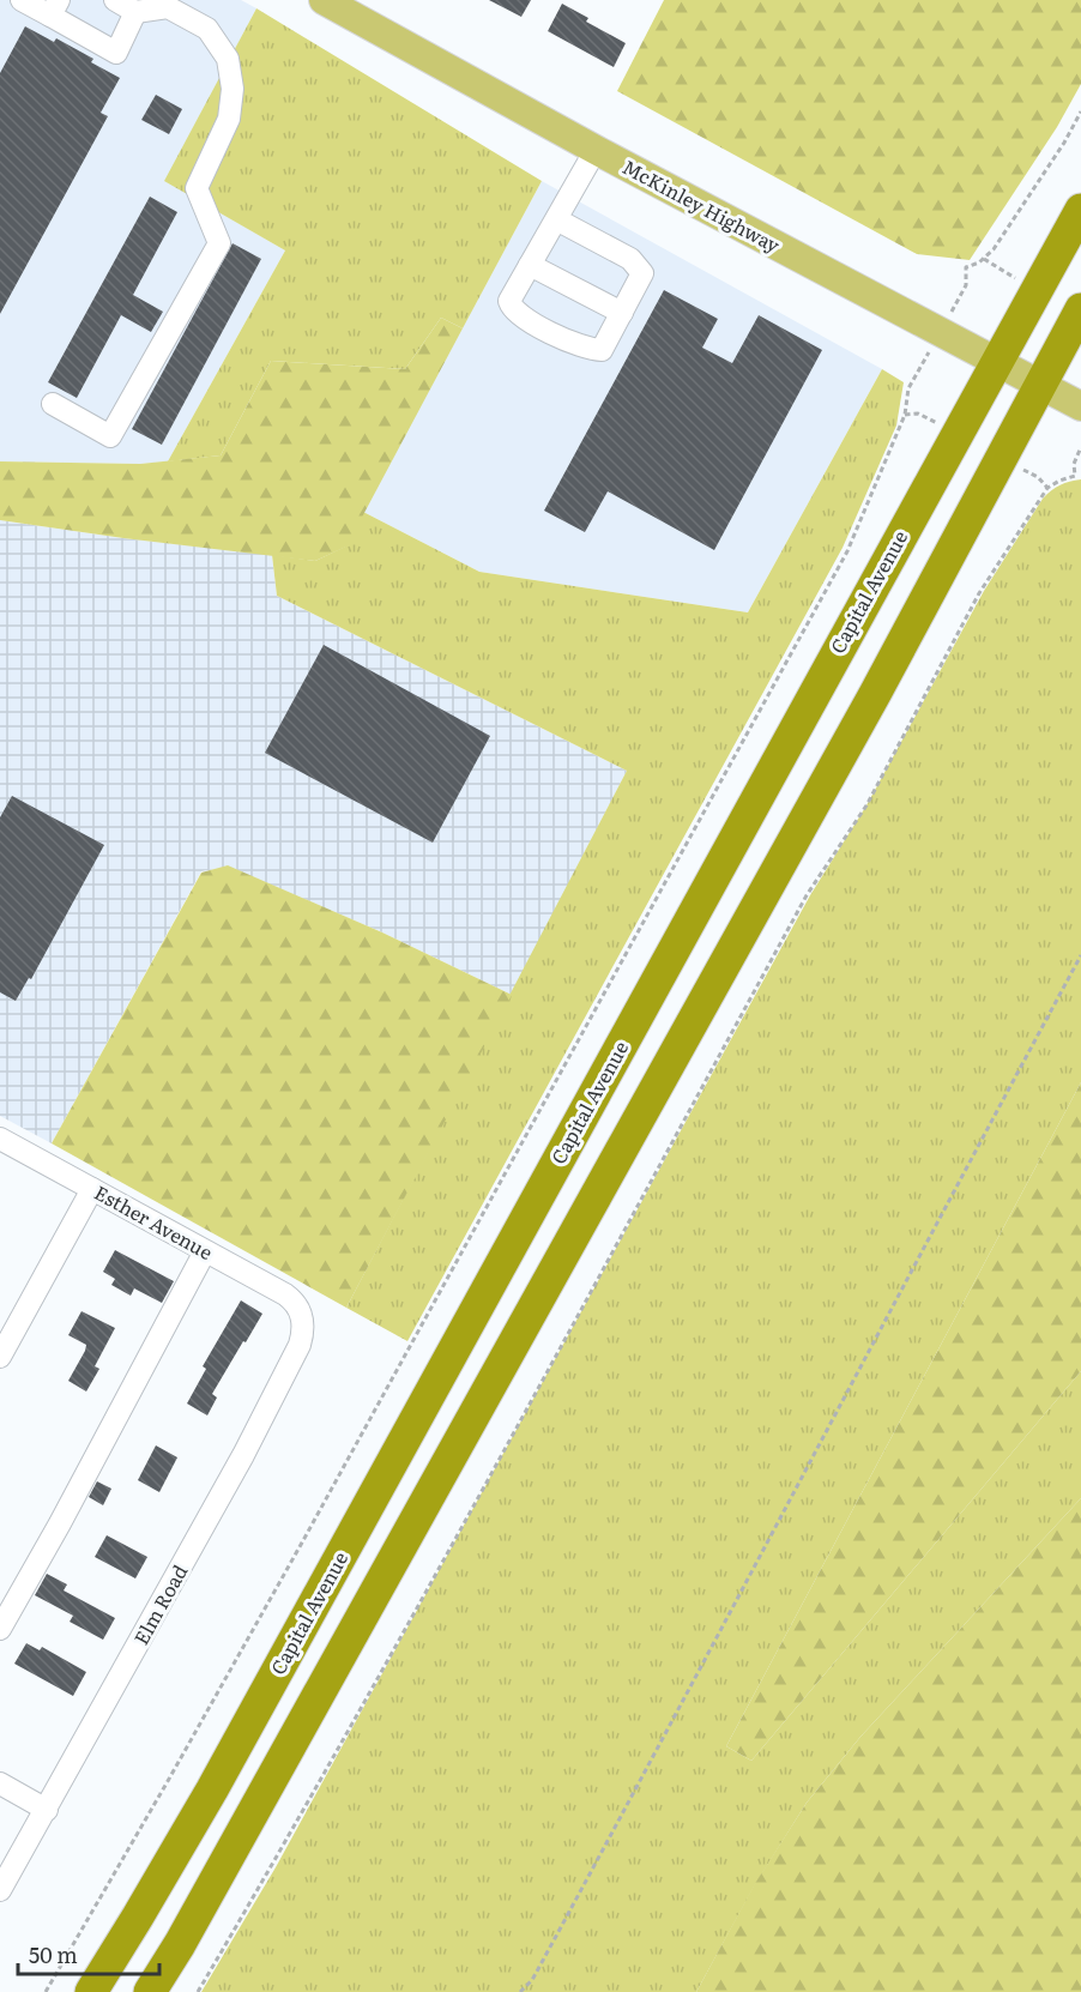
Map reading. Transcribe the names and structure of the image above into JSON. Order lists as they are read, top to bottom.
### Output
{
  "streets": {
    "highway": ["Capital Avenue"],
    "main road": ["McKinley Highway"],
    "street": ["Esther Avenue", "Elm Road"]
  },
  "crossings": [
    ["McKinley Highway", "Capital Avenue"],
    ["Esther Avenue", "Elm Road"]
  ],
  "scale_bar": "50 m"
}
